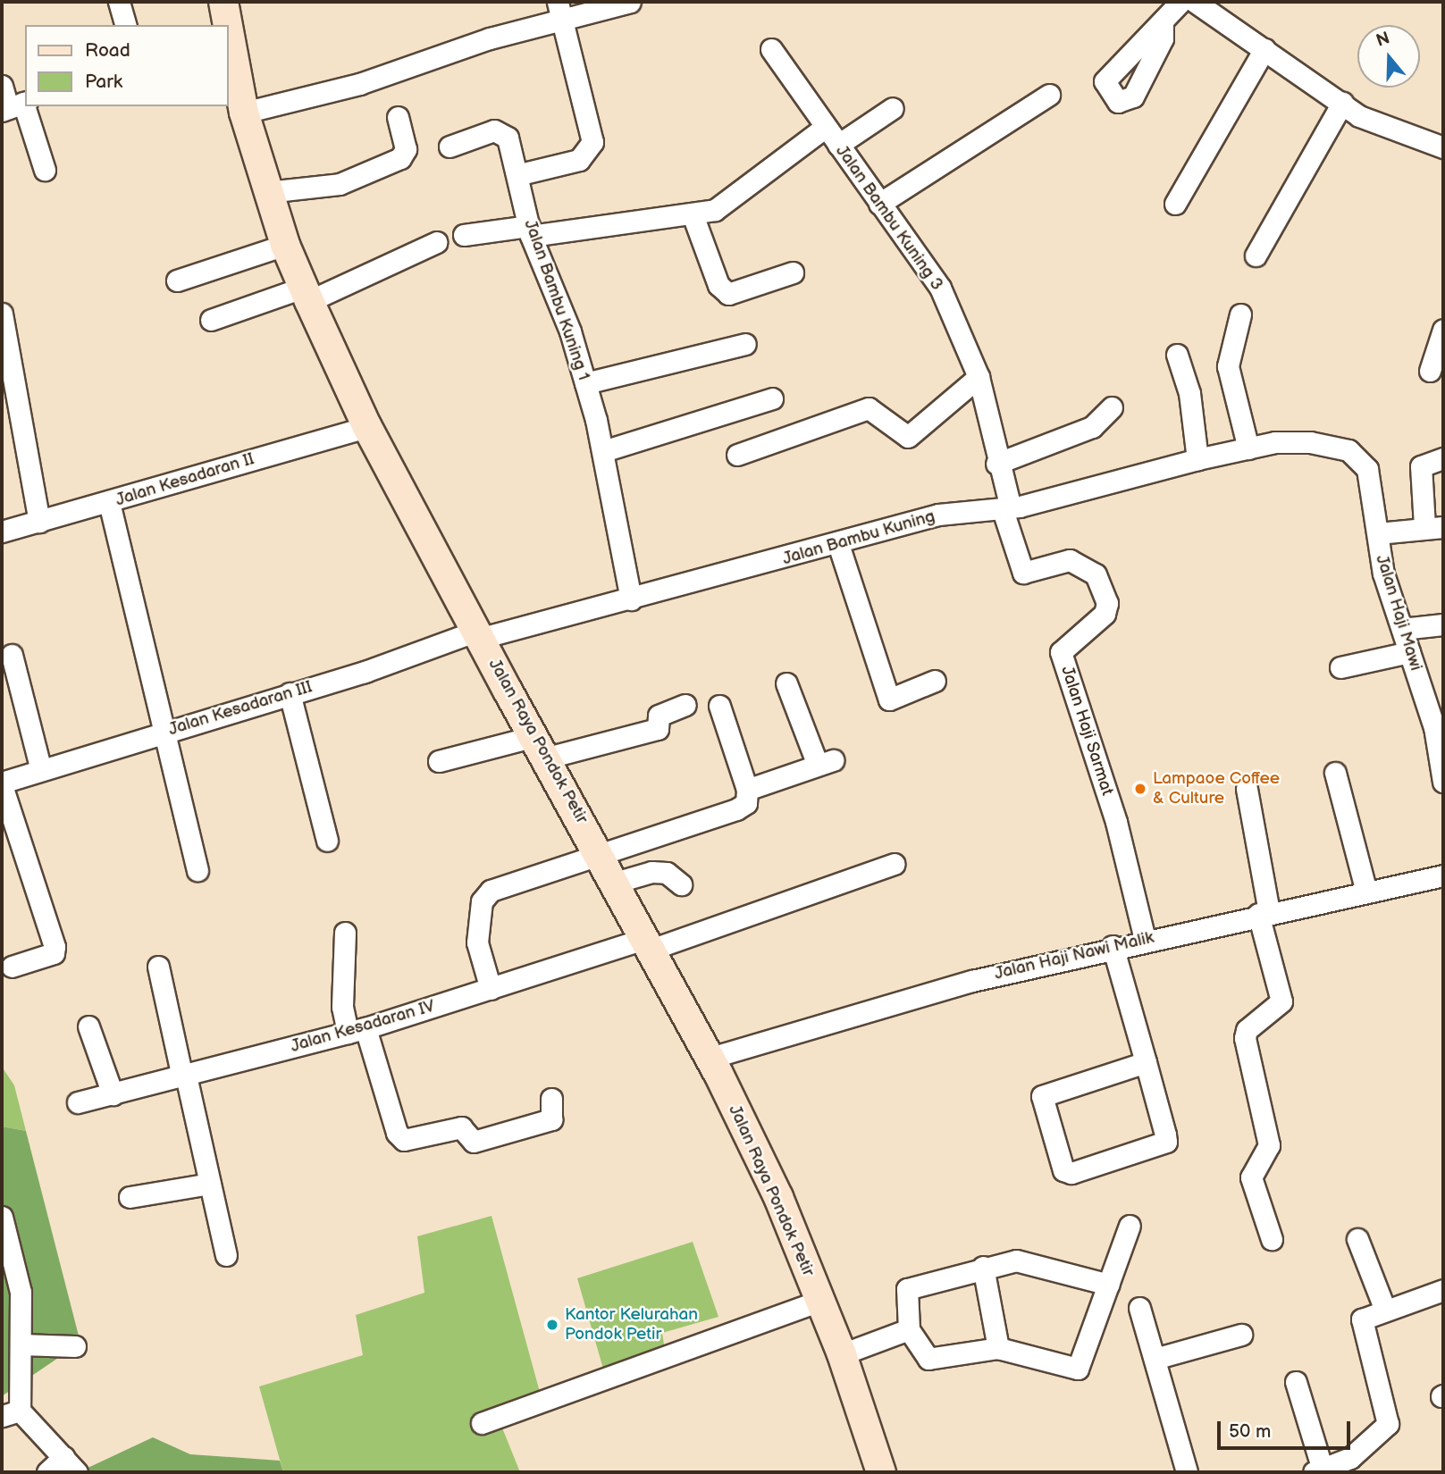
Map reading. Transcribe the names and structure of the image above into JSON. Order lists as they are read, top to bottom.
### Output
{
  "streets": {
    "main road": ["Jalan Raya Pondok Petir"],
    "street": [
      "Jalan Bambu Kuning 3",
      "Jalan Bambu Kuning 1",
      "Jalan Kesadaran II",
      "Jalan Bambu Kuning",
      "Jalan Haji Mawi",
      "Jalan Kesadaran III",
      "Jalan Haji Sarmat",
      "Jalan Haji Nawi Malik",
      "Jalan Kesadaran IV"
    ]
  },
  "crossings": [
    ["Jalan Bambu Kuning 3", "Jalan Bambu Kuning"],
    ["Jalan Bambu Kuning 3", "Jalan Haji Sarmat"],
    ["Jalan Bambu Kuning 1", "Jalan Bambu Kuning"],
    ["Jalan Kesadaran II", "Jalan Raya Pondok Petir"],
    ["Jalan Bambu Kuning", "Jalan Haji Mawi"],
    ["Jalan Bambu Kuning", "Jalan Kesadaran III"],
    ["Jalan Bambu Kuning", "Jalan Haji Sarmat"],
    ["Jalan Bambu Kuning", "Jalan Raya Pondok Petir"],
    ["Jalan Kesadaran III", "Jalan Raya Pondok Petir"],
    ["Jalan Haji Sarmat", "Jalan Haji Nawi Malik"],
    ["Jalan Raya Pondok Petir", "Jalan Haji Nawi Malik"],
    ["Jalan Raya Pondok Petir", "Jalan Kesadaran IV"]
  ],
  "places": ["Lampaoe Coffee & Culture", "Kantor Kelurahan Pondok Petir"],
  "legend": ["Road", "Park"],
  "scale_bar": "50 m",
  "north": "top"
}
